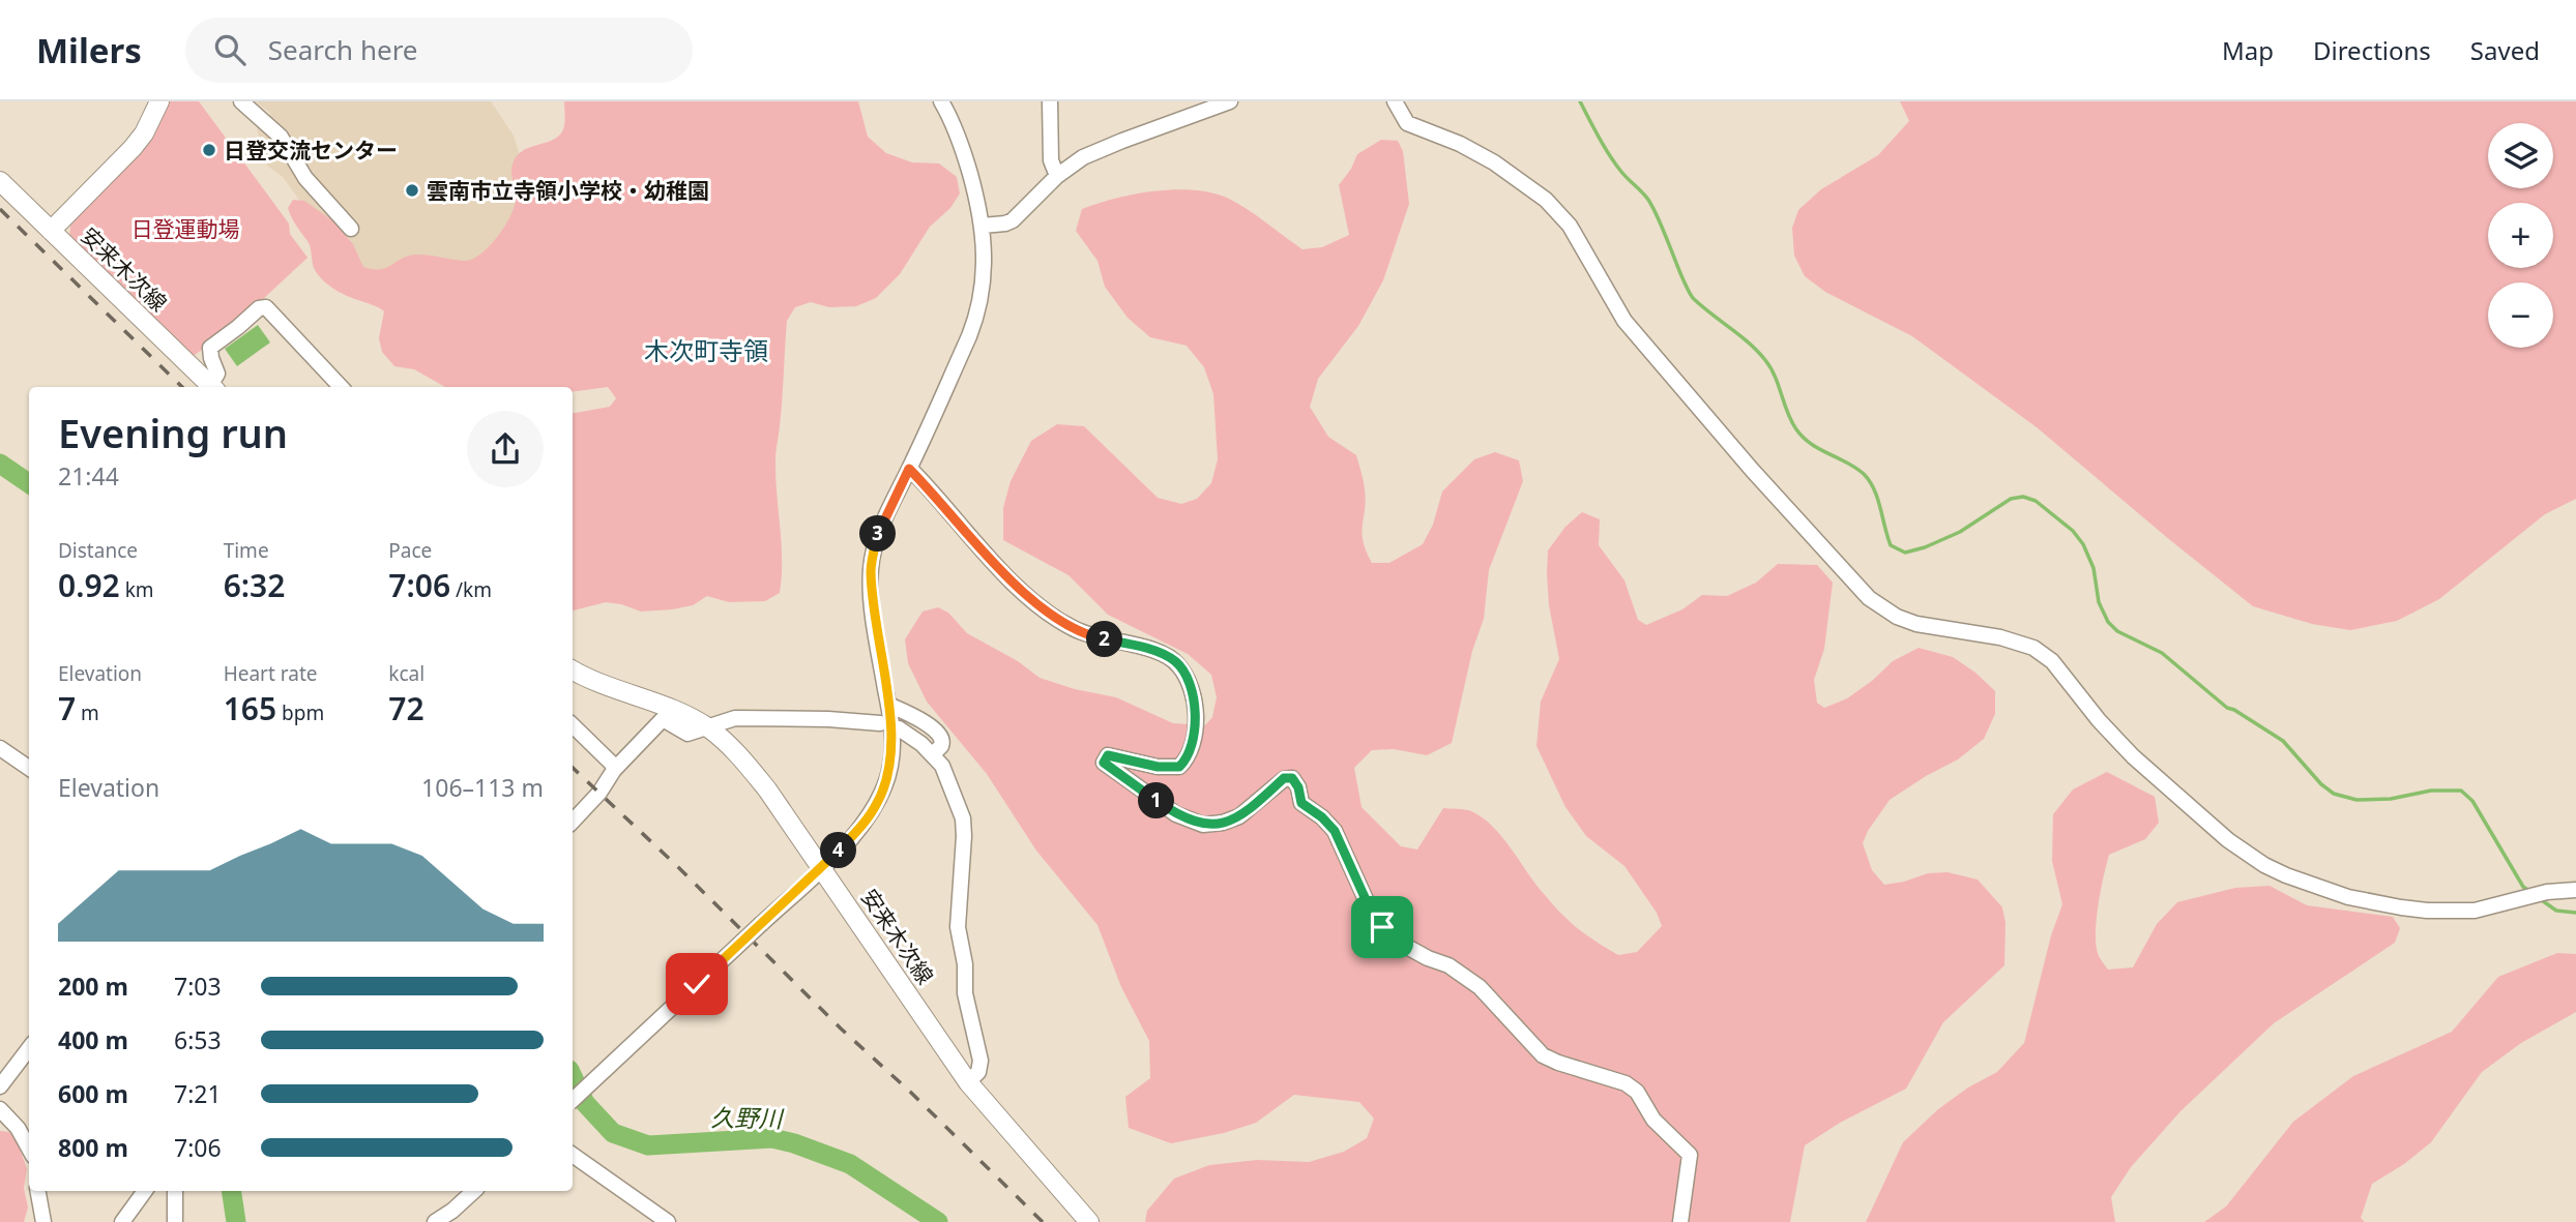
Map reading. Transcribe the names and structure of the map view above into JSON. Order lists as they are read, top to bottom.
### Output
{
  "streets": {
    "main road": ["安来木次線"]
  },
  "districts": ["木次町寺領"],
  "water": ["久野川"],
  "parks": ["日登運動場"],
  "places": ["日登交流センター", "雲南市立寺領小学校・幼稚園"],
  "page": {
    "header": "Milers",
    "search": "Search here",
    "nav": ["Map", "Directions", "Saved"],
    "map_buttons": ["+", "−"],
    "heading": ["Evening run", "21:44"],
    "stats": [
      ["Distance", "0.92 km"],
      ["Time", "6:32"],
      ["Pace", "7:06 /km"],
      ["Elevation", "7 m"],
      ["Heart rate", "165 bpm"],
      ["kcal", "72"]
    ],
    "pins": [
      "3",
      "2",
      "1",
      "4"
    ],
    "chart": ["Elevation", "106–113 m"],
    "list": [
      {
        "name": "200 m",
        "note": "7:03"
      },
      {
        "name": "400 m",
        "note": "6:53"
      },
      {
        "name": "600 m",
        "note": "7:21"
      },
      {
        "name": "800 m",
        "note": "7:06"
      }
    ]
  }
}
